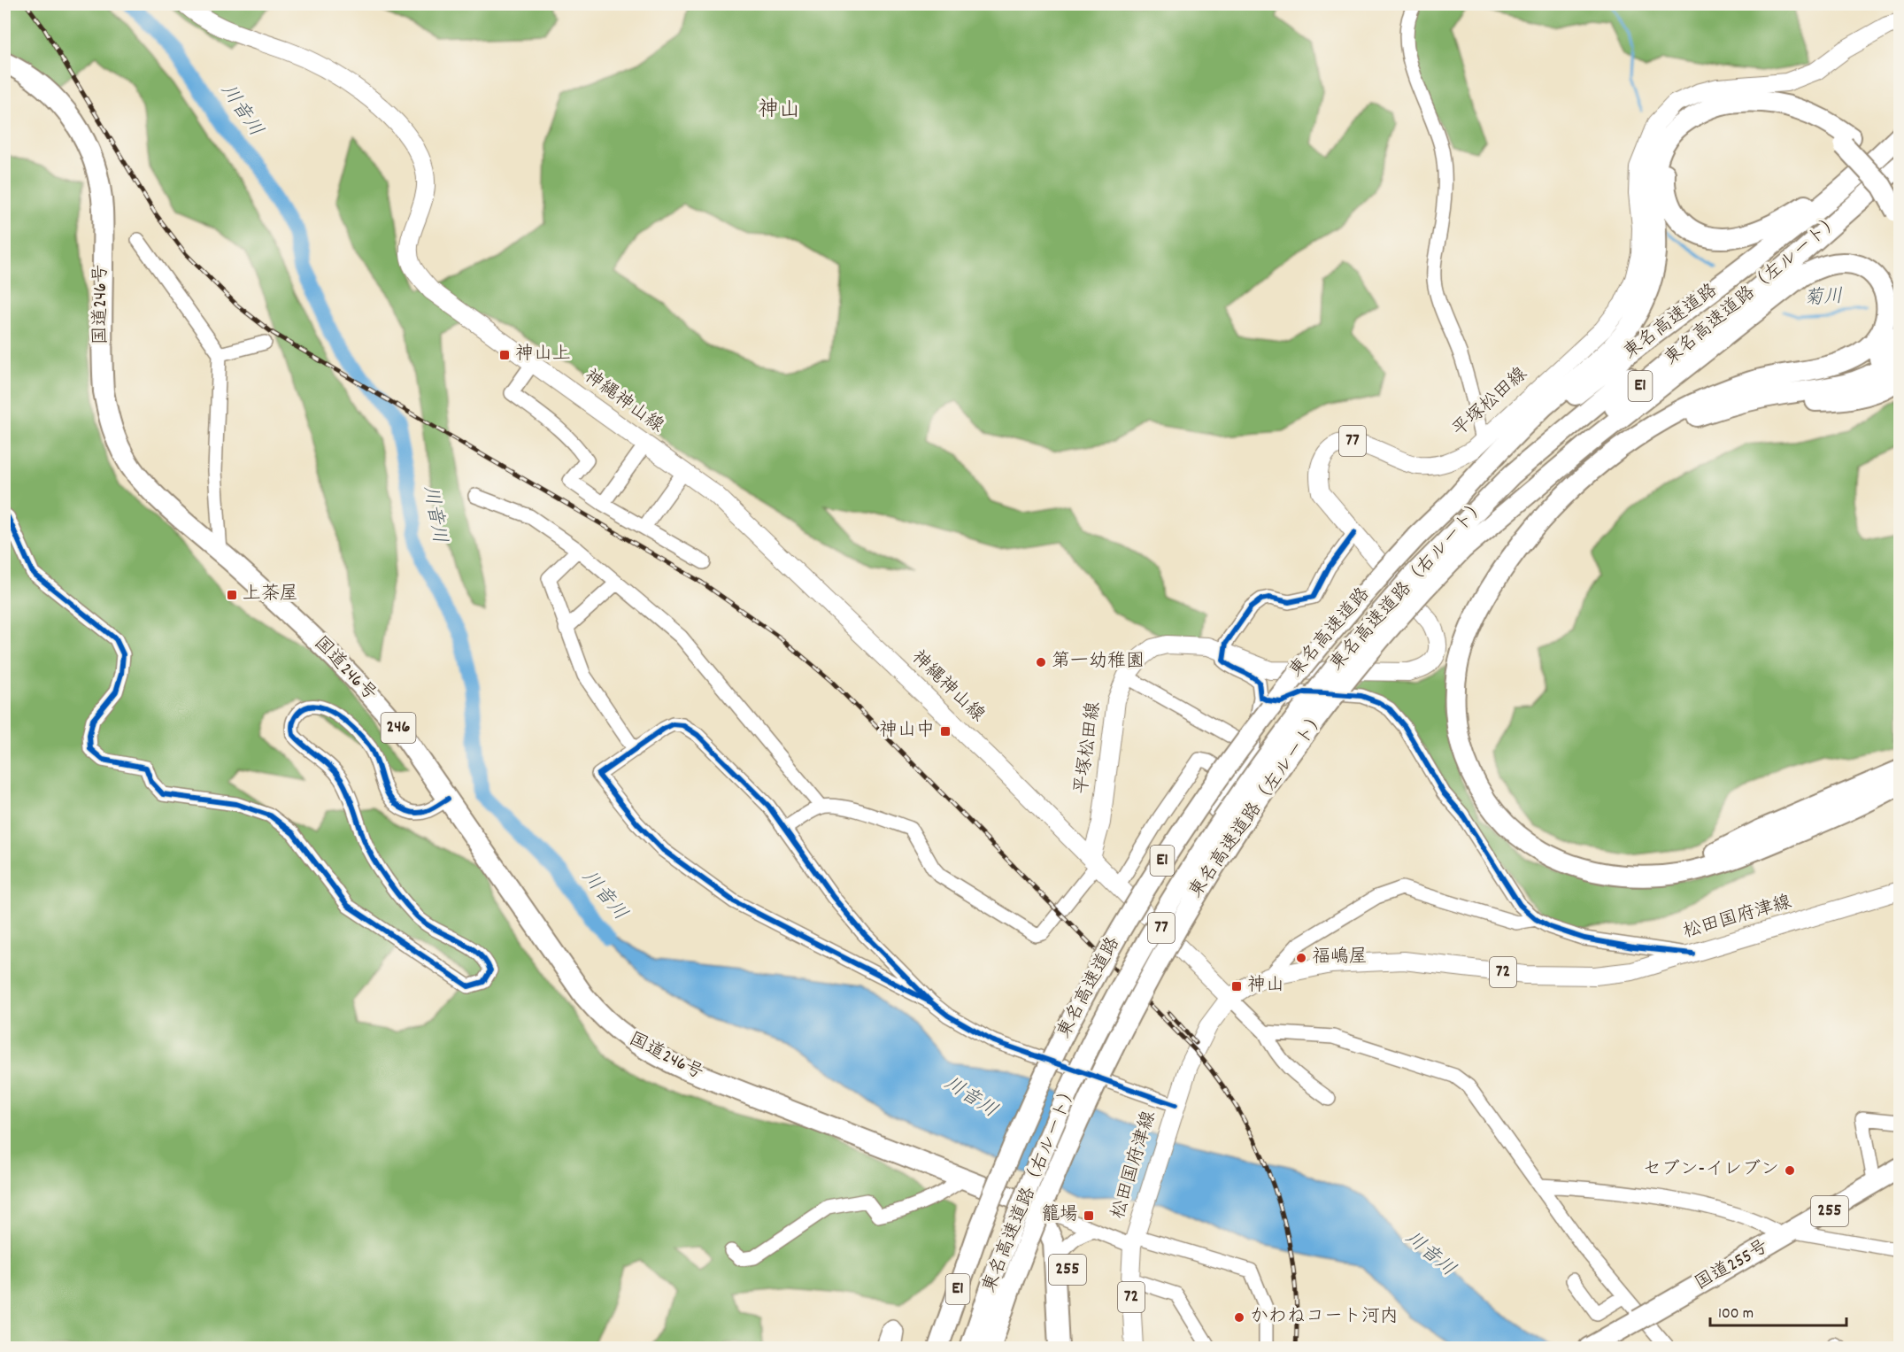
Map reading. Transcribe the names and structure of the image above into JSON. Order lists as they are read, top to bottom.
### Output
{
  "streets": {
    "highway": [
      "東名高速道路（左ルート）",
      "国道246号",
      "東名高速道路",
      "E1",
      "東名高速道路（右ルート）",
      "246",
      "255",
      "国道255号"
    ],
    "main road": [
      "神縄神山線",
      "平塚松田線",
      "77",
      "松田国府津線",
      "72"
    ]
  },
  "crossings": [
    ["東名高速道路（左ルート）", "E1"],
    ["東名高速道路（左ルート）", "東名高速道路（右ルート）"],
    ["E1", "東名高速道路（右ルート）"],
    ["神縄神山線", "平塚松田線"],
    ["神縄神山線", "77"],
    ["平塚松田線", "77"],
    ["77", "松田国府津線"]
  ],
  "districts": ["神山"],
  "water": ["川音川", "菊川"],
  "places": {
    "transit": [
      "神山上",
      "上茶屋",
      "神山中",
      "神山",
      "籠場"
    ],
    "other": [
      "第一幼稚園",
      "福嶋屋",
      "セブン-イレブン",
      "かわねコート河内"
    ]
  },
  "scale_bar": "100 m"
}
